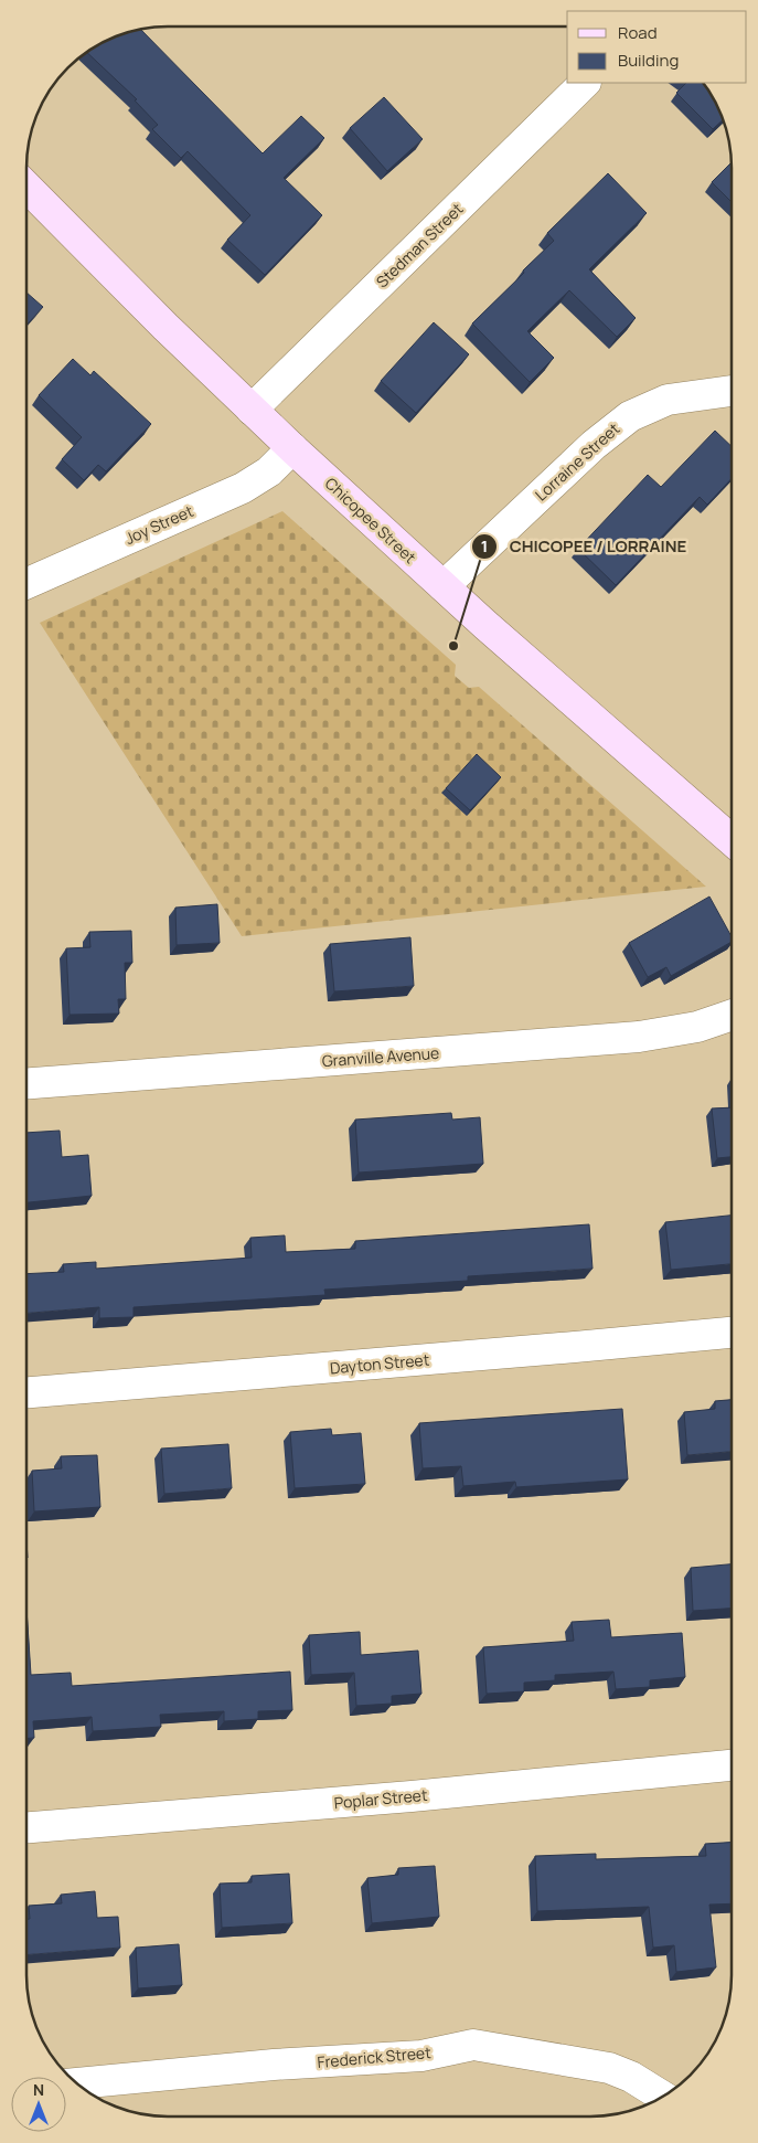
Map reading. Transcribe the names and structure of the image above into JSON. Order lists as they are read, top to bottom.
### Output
{
  "streets": {
    "main road": ["Chicopee Street"],
    "street": [
      "Stedman Street",
      "Lorraine Street",
      "Joy Street",
      "Granville Avenue",
      "Dayton Street",
      "Poplar Street",
      "Frederick Street"
    ]
  },
  "crossings": [
    ["Stedman Street", "Chicopee Street"],
    ["Lorraine Street", "Chicopee Street"],
    ["Chicopee Street", "Joy Street"]
  ],
  "places": ["CHICOPEE / LORRAINE"],
  "legend": ["Road", "Building"],
  "north": "top"
}
